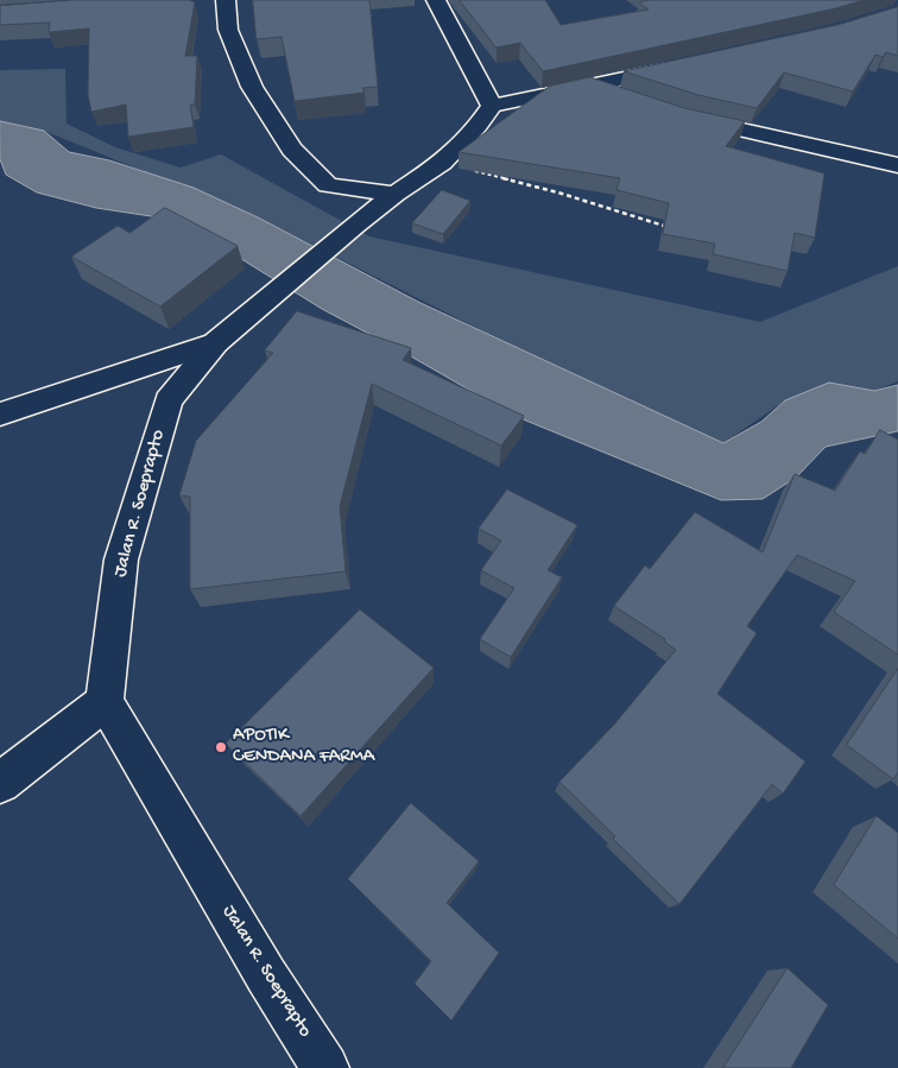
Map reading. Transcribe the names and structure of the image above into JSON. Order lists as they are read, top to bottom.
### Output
{
  "streets": {
    "main road": ["Jalan R. Soeprapto"]
  },
  "places": ["APOTIK CENDANA FARMA"]
}
